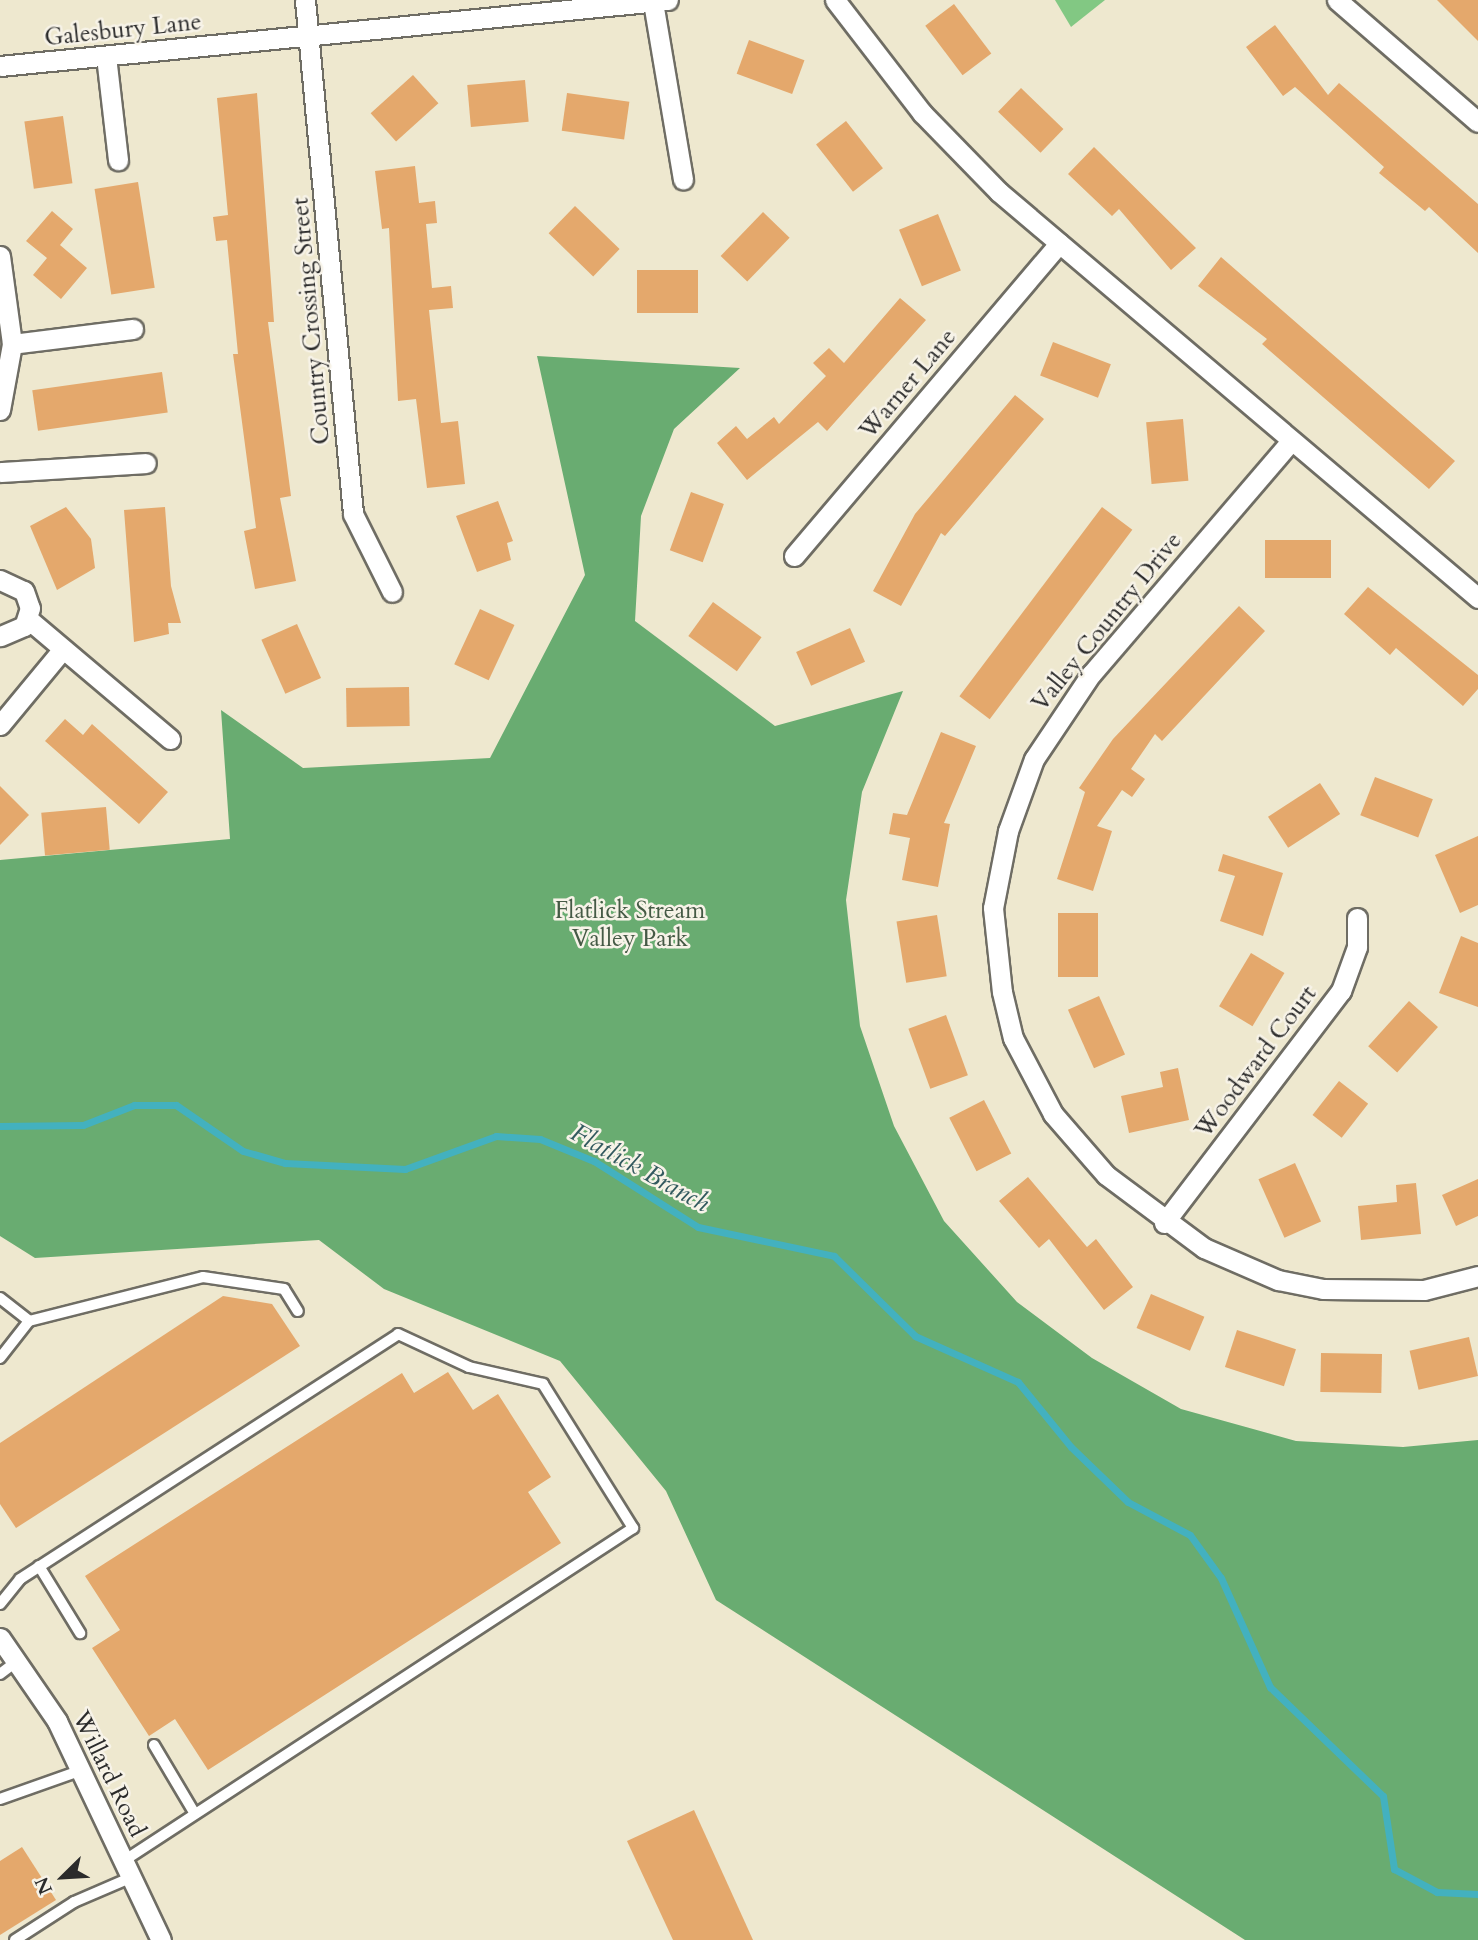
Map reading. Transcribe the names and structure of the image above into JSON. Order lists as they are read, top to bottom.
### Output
{
  "streets": {
    "street": [
      "Galesbury Lane",
      "Country Crossing Street",
      "Warner Lane",
      "Valley Country Drive",
      "Woodward Court",
      "Willard Road"
    ]
  },
  "crossings": [
    ["Galesbury Lane", "Country Crossing Street"],
    ["Valley Country Drive", "Woodward Court"]
  ],
  "water": ["Flatlick Branch"],
  "parks": ["Flatlick Stream Valley Park"],
  "north": "bottom left"
}
